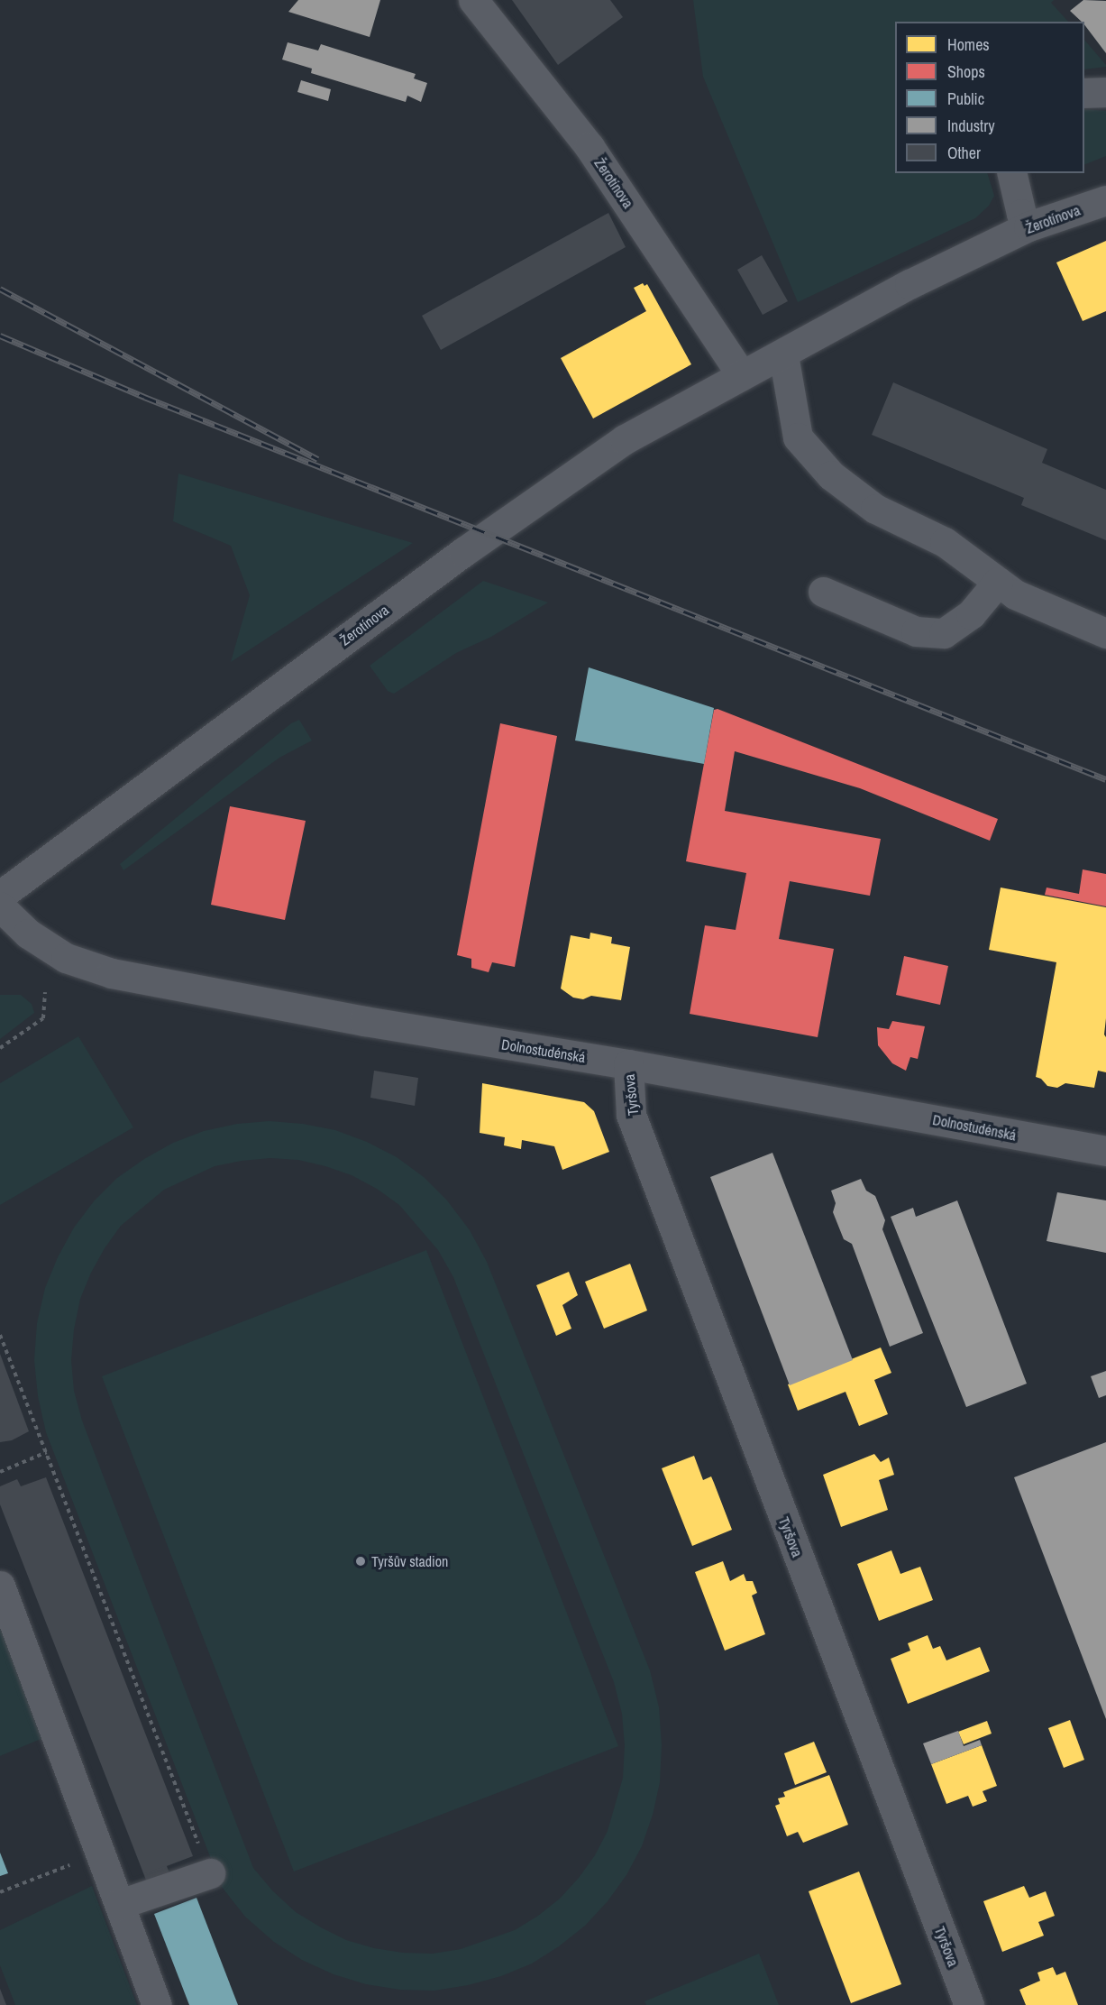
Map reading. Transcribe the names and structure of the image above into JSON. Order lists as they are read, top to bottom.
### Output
{
  "streets": {
    "street": ["Žerotínova", "Dolnostudénská", "Tyršova"]
  },
  "crossings": [
    ["Dolnostudénská", "Tyršova"]
  ],
  "places": ["Tyršův stadion"],
  "legend": [
    "Homes",
    "Shops",
    "Public",
    "Industry",
    "Other"
  ]
}
